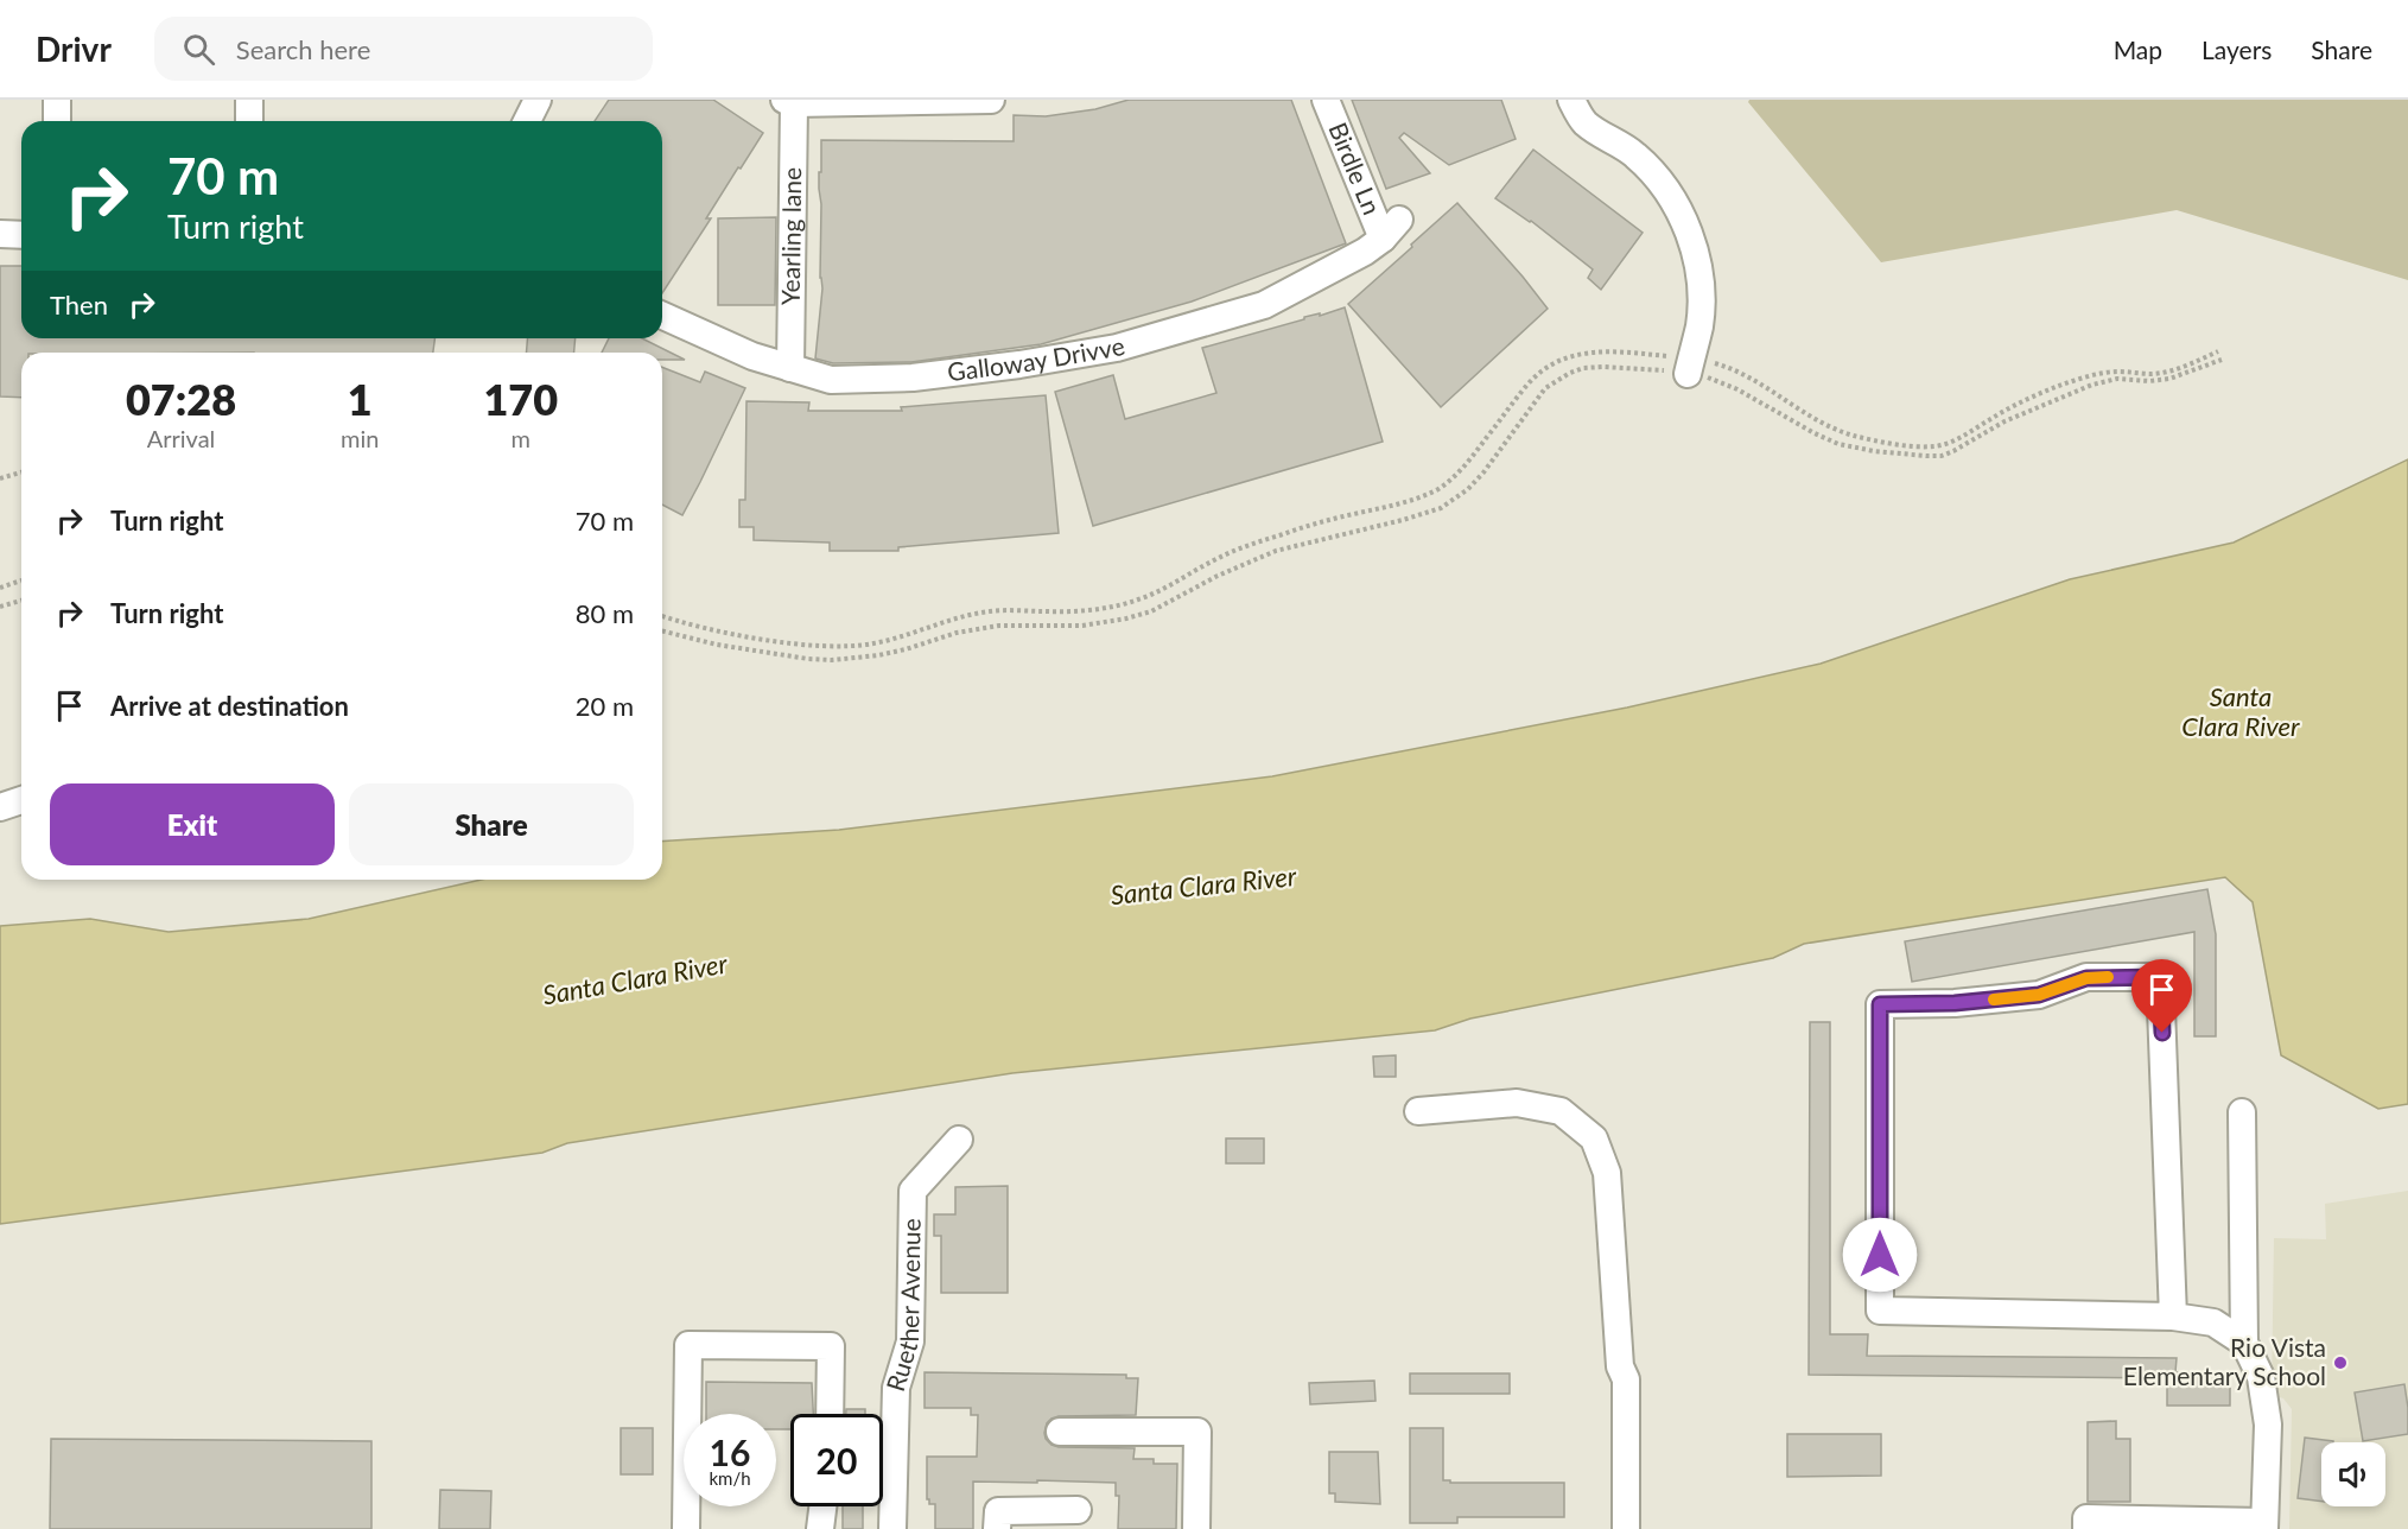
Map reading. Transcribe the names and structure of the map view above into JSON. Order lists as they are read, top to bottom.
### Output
{
  "streets": {
    "street": [
      "Birdle Ln",
      "Yearling lane",
      "Galloway Drivve",
      "Ruether Avenue"
    ]
  },
  "crossings": [
    ["Birdle Ln", "Galloway Drivve"],
    ["Yearling lane", "Galloway Drivve"]
  ],
  "water": ["Santa Clara River"],
  "places": ["Rio Vista Elementary School"],
  "page": {
    "header": "Drivr",
    "search": "Search here",
    "nav": ["Map", "Layers", "Share"],
    "turn": ["70 m", "Turn right"],
    "then": "Then",
    "eta": [
      "07:28",
      "Arrival",
      "1",
      "min",
      "170",
      "m"
    ],
    "list": [
      {
        "name": "Turn right",
        "value": "70 m"
      },
      {
        "name": "Turn right",
        "value": "80 m"
      },
      {
        "name": "Arrive at destination",
        "value": "20 m"
      }
    ],
    "buttons": ["Exit", "Share"],
    "speed": "16 km/h",
    "limit": "20"
  }
}
